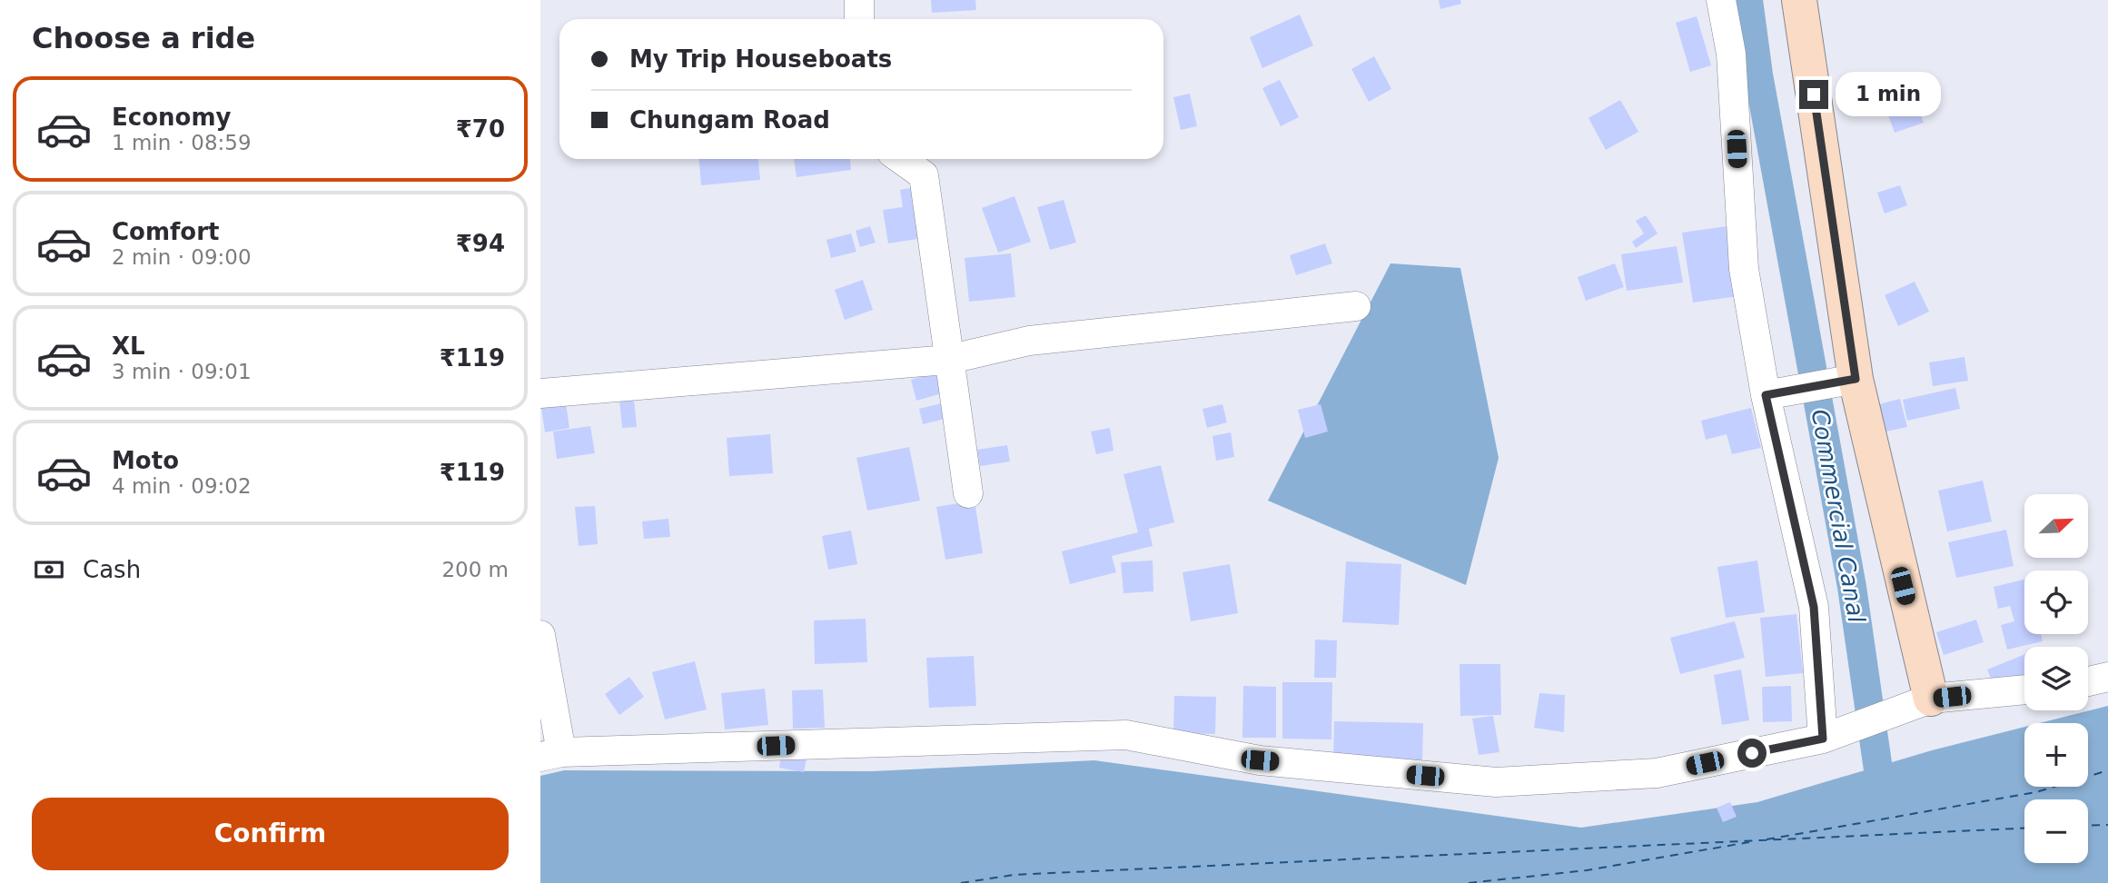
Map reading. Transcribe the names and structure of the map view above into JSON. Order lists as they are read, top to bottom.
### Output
{
  "water": ["Commercial Canal"],
  "north": "top right",
  "page": {
    "heading": "Choose a ride",
    "banner": ["My Trip Houseboats", "Chungam Road"],
    "bubble": "1 min",
    "list": [
      {
        "name": "Economy",
        "note": "1 min · 08:59",
        "value": "₹70"
      },
      {
        "name": "Comfort",
        "note": "2 min · 09:00",
        "value": "₹94"
      },
      {
        "name": "XL",
        "note": "3 min · 09:01",
        "value": "₹119"
      },
      {
        "name": "Moto",
        "note": "4 min · 09:02",
        "value": "₹119"
      }
    ],
    "map_buttons": ["+", "−"],
    "pay": ["Cash", "200 m"],
    "buttons": "Confirm"
  }
}
